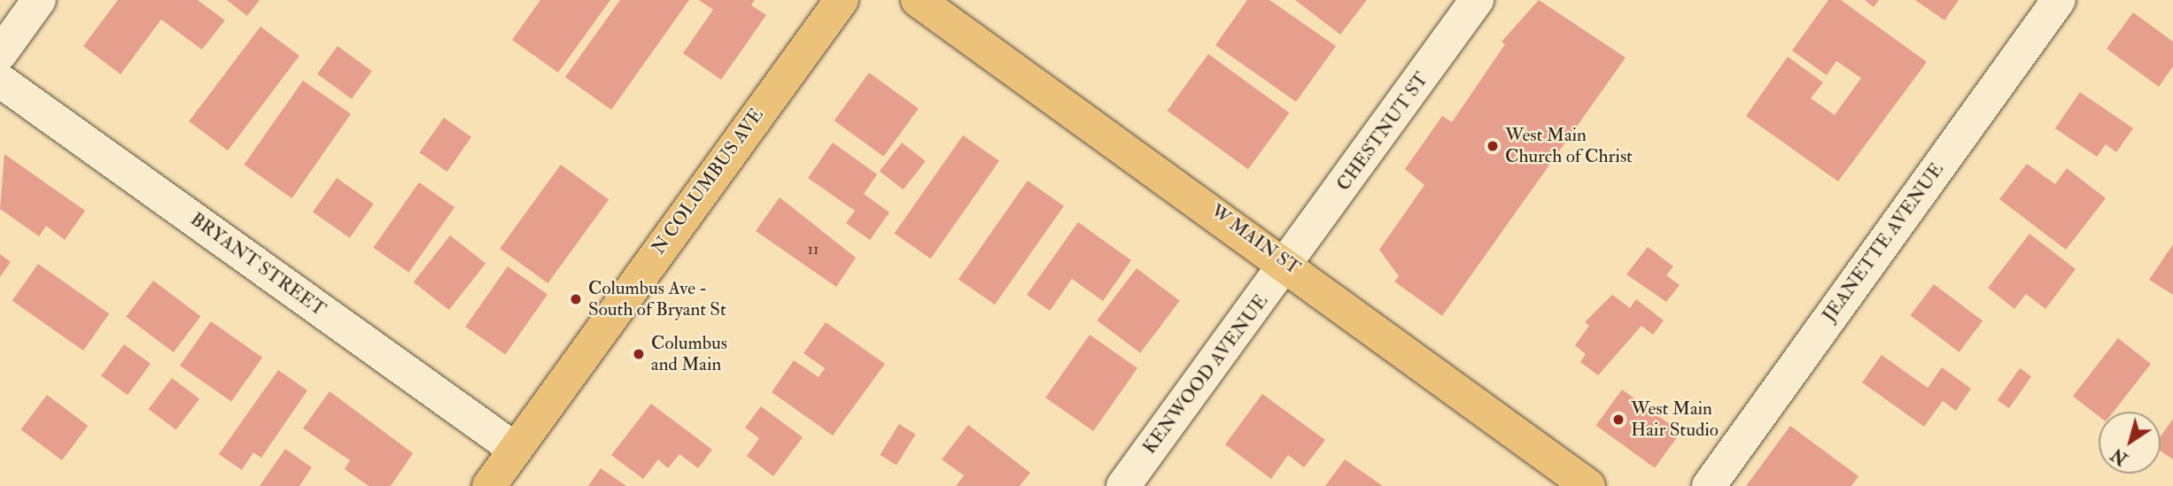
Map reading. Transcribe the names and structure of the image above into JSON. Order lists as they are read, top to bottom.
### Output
{
  "streets": {
    "main road": ["N COLUMBUS AVE", "W MAIN ST"],
    "street": [
      "CHESTNUT ST",
      "JEANETTE AVENUE",
      "BRYANT STREET",
      "KENWOOD AVENUE"
    ]
  },
  "crossings": [
    ["CHESTNUT ST", "W MAIN ST"],
    ["CHESTNUT ST", "KENWOOD AVENUE"],
    ["N COLUMBUS AVE", "BRYANT STREET"],
    ["W MAIN ST", "KENWOOD AVENUE"]
  ],
  "places": [
    "West Main Church of Christ",
    "Columbus Ave - South of Bryant St",
    "Columbus and Main",
    "West Main Hair Studio"
  ],
  "house_numbers": ["11"],
  "north": "bottom left"
}
